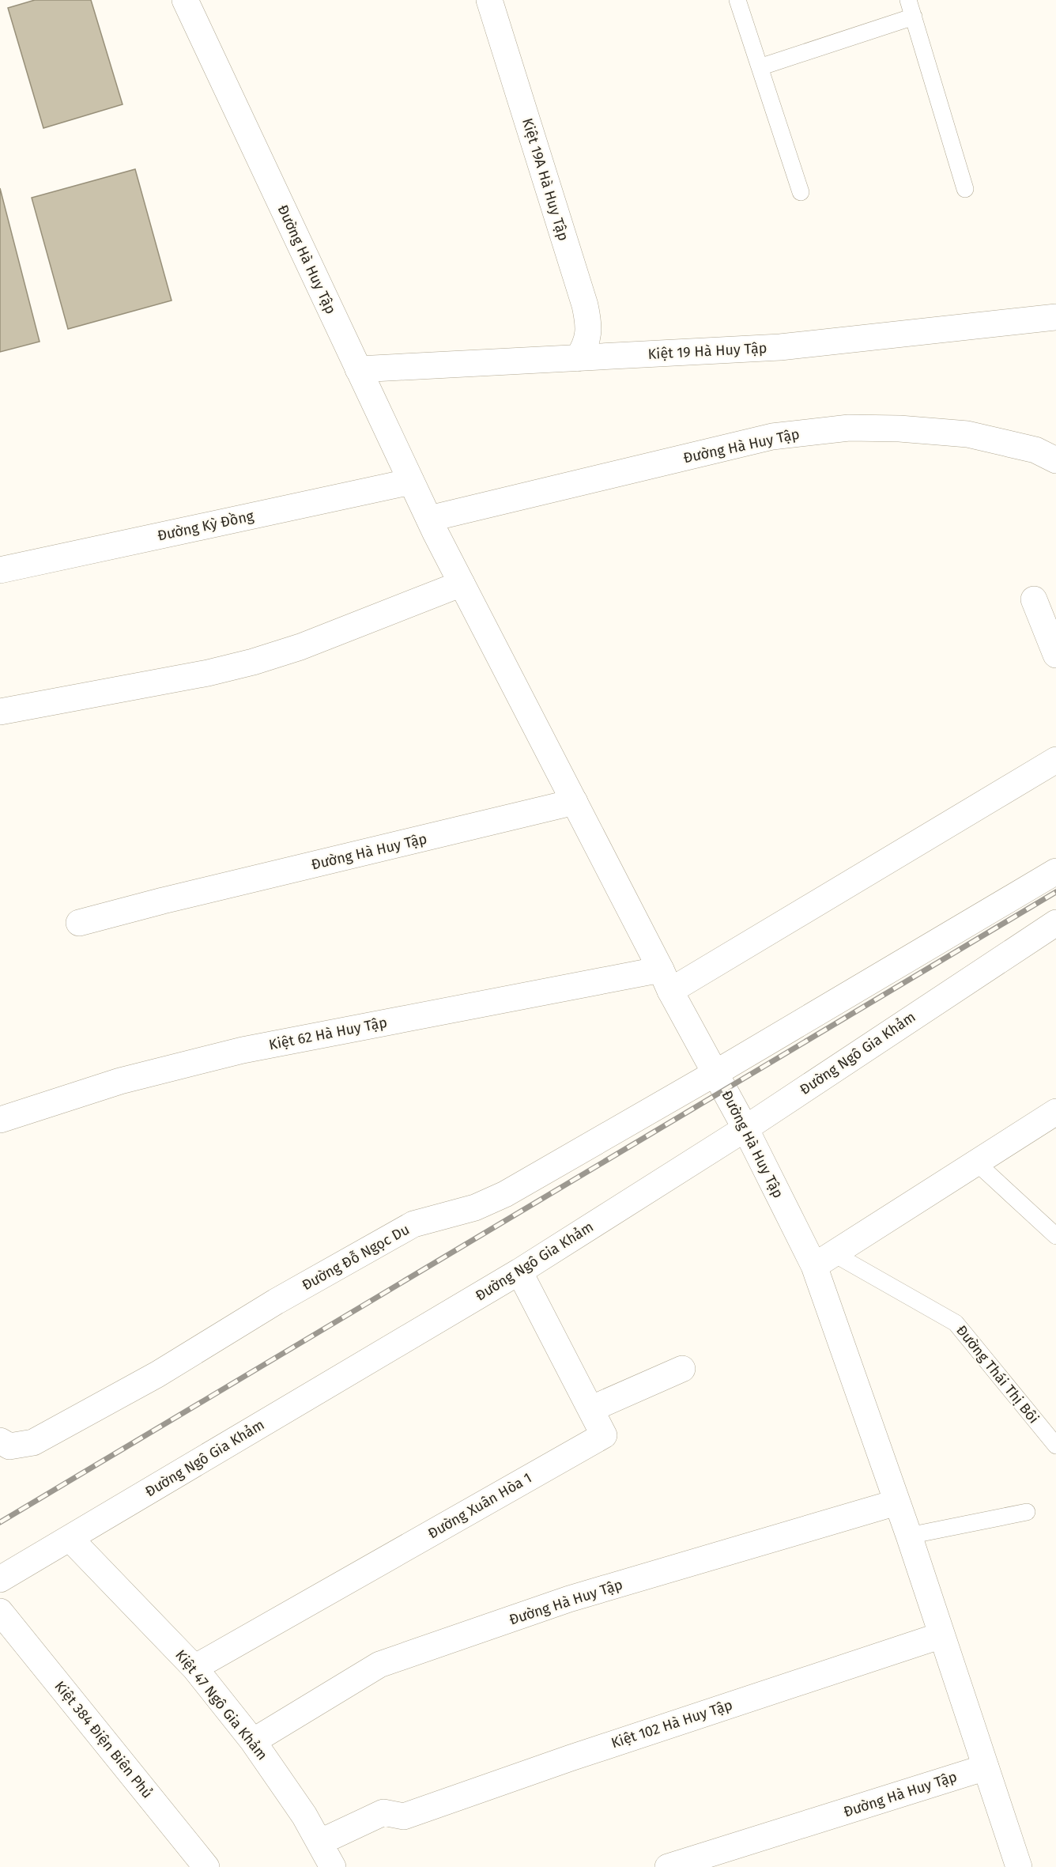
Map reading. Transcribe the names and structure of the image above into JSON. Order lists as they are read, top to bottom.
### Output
{
  "streets": {
    "street": [
      "Kiệt 19A Hà Huy Tập",
      "Đường Hà Huy Tập",
      "Kiệt 19 Hà Huy Tập",
      "Đường Kỳ Đồng",
      "Kiệt 62 Hà Huy Tập",
      "Đường Ngô Gia Khảm",
      "Đường Đỗ Ngọc Du",
      "Đường Xuân Hòa 1",
      "Kiệt 47 Ngô Gia Khảm",
      "Kiệt 102 Hà Huy Tập",
      "Kiệt 384 Điện Biên Phủ"
    ],
    "lane": ["Đường Thái Thị Bôi"]
  },
  "crossings": [
    ["Kiệt 19A Hà Huy Tập", "Kiệt 19 Hà Huy Tập"],
    ["Đường Hà Huy Tập", "Kiệt 19 Hà Huy Tập"],
    ["Đường Hà Huy Tập", "Đường Kỳ Đồng"],
    ["Đường Hà Huy Tập", "Kiệt 62 Hà Huy Tập"],
    ["Đường Hà Huy Tập", "Đường Ngô Gia Khảm"],
    ["Đường Hà Huy Tập", "Đường Đỗ Ngọc Du"],
    ["Đường Hà Huy Tập", "Đường Thái Thị Bôi"],
    ["Đường Hà Huy Tập", "Kiệt 47 Ngô Gia Khảm"],
    ["Đường Hà Huy Tập", "Kiệt 102 Hà Huy Tập"],
    ["Đường Ngô Gia Khảm", "Đường Xuân Hòa 1"],
    ["Đường Ngô Gia Khảm", "Kiệt 47 Ngô Gia Khảm"],
    ["Đường Xuân Hòa 1", "Kiệt 47 Ngô Gia Khảm"],
    ["Kiệt 47 Ngô Gia Khảm", "Kiệt 102 Hà Huy Tập"]
  ]
}
